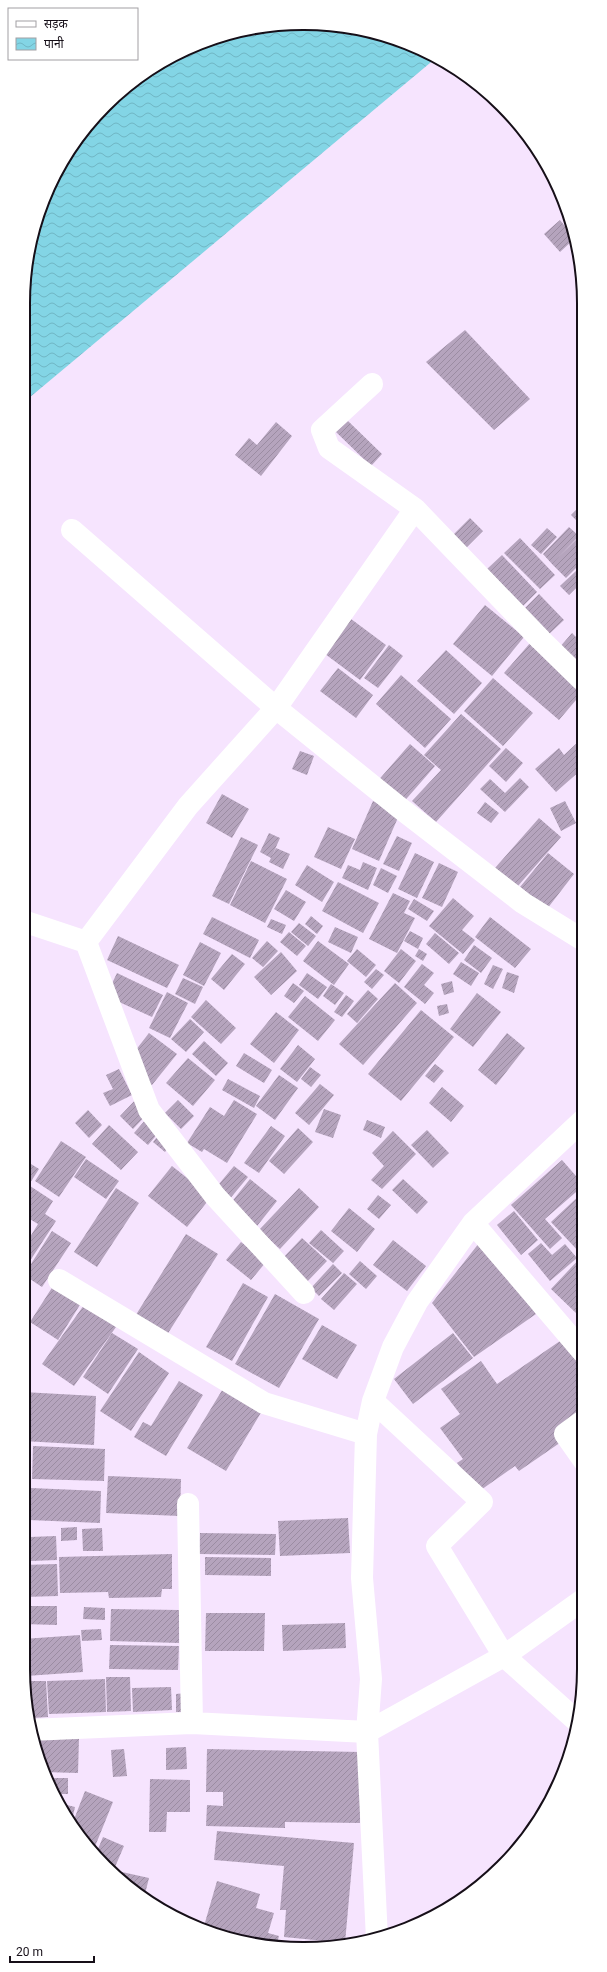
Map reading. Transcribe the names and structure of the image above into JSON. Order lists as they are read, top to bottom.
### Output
{
  "legend": ["सड़क", "पानी"],
  "scale_bar": "20 m"
}
